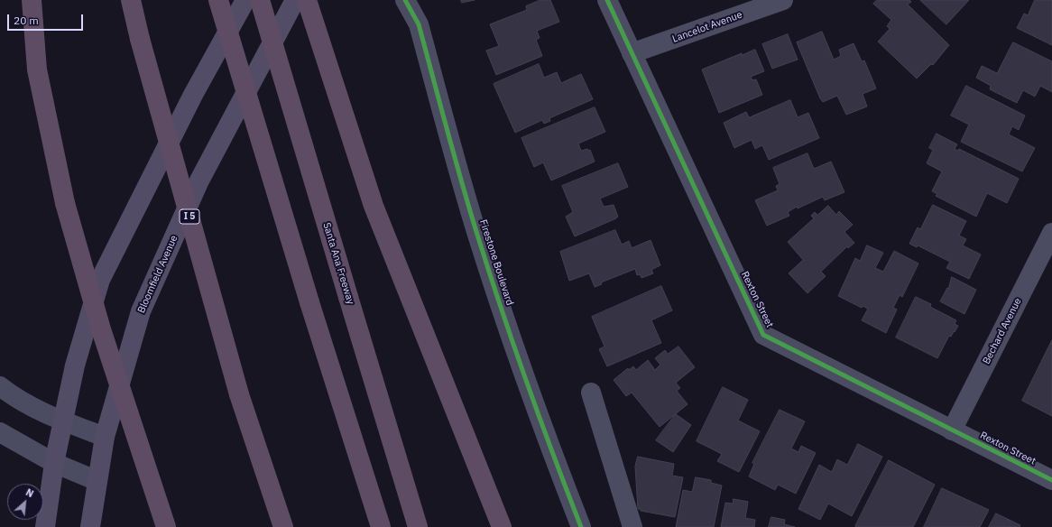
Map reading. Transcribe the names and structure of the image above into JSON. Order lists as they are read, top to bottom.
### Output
{
  "streets": {
    "highway": ["I 5", "Santa Ana Freeway"],
    "main road": ["Bloomfield Avenue"],
    "street": [
      "Lancelot Avenue",
      "Firestone Boulevard",
      "Rexton Street",
      "Bechard Avenue"
    ]
  },
  "crossings": [
    ["Lancelot Avenue", "Rexton Street"],
    ["Rexton Street", "Bechard Avenue"]
  ],
  "scale_bar": "20 m",
  "north": "top right"
}
